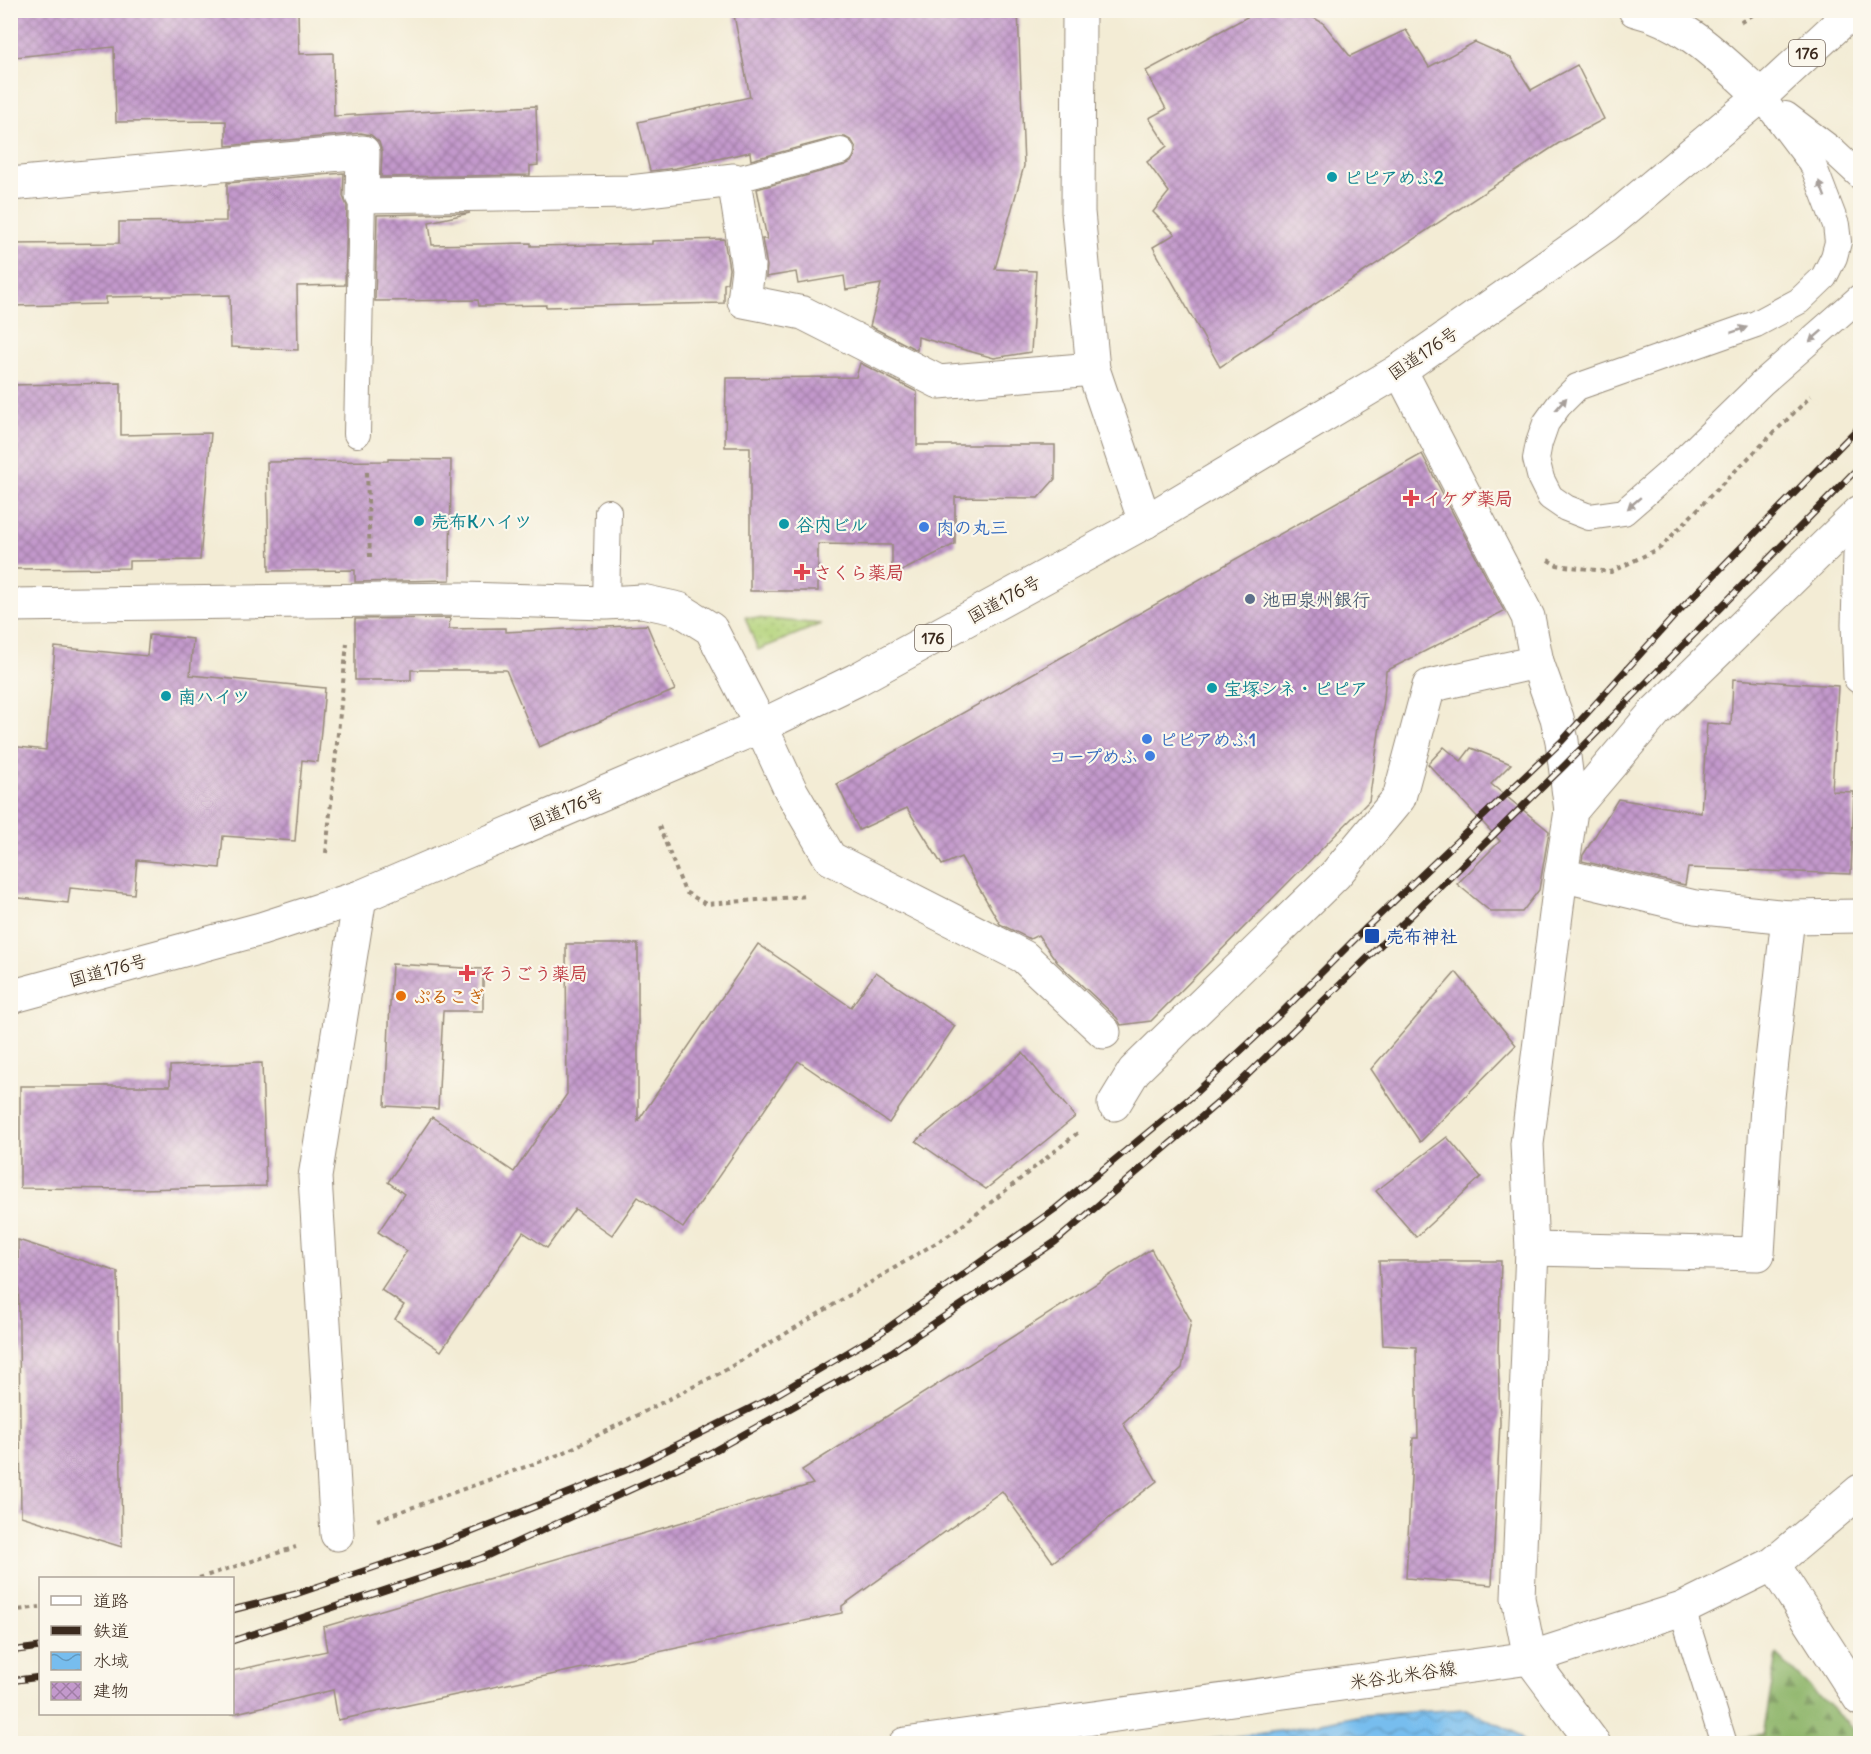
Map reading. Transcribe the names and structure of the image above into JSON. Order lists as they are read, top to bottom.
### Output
{
  "streets": {
    "main road": ["176", "国道176号", "米谷北米谷線"]
  },
  "places": {
    "other": [
      "ピピアめふ2",
      "売布Kハイツ",
      "谷内ビル",
      "肉の丸三",
      "池田泉州銀行",
      "宝塚シネ・ピピア",
      "南ハイツ",
      "ピピアめふ1",
      "コープめふ",
      "ぷるこぎ"
    ],
    "health": ["イケダ薬局", "さくら薬局", "そうごう薬局"],
    "transit": ["売布神社"]
  },
  "legend": [
    "道路",
    "鉄道",
    "水域",
    "建物"
  ]
}
